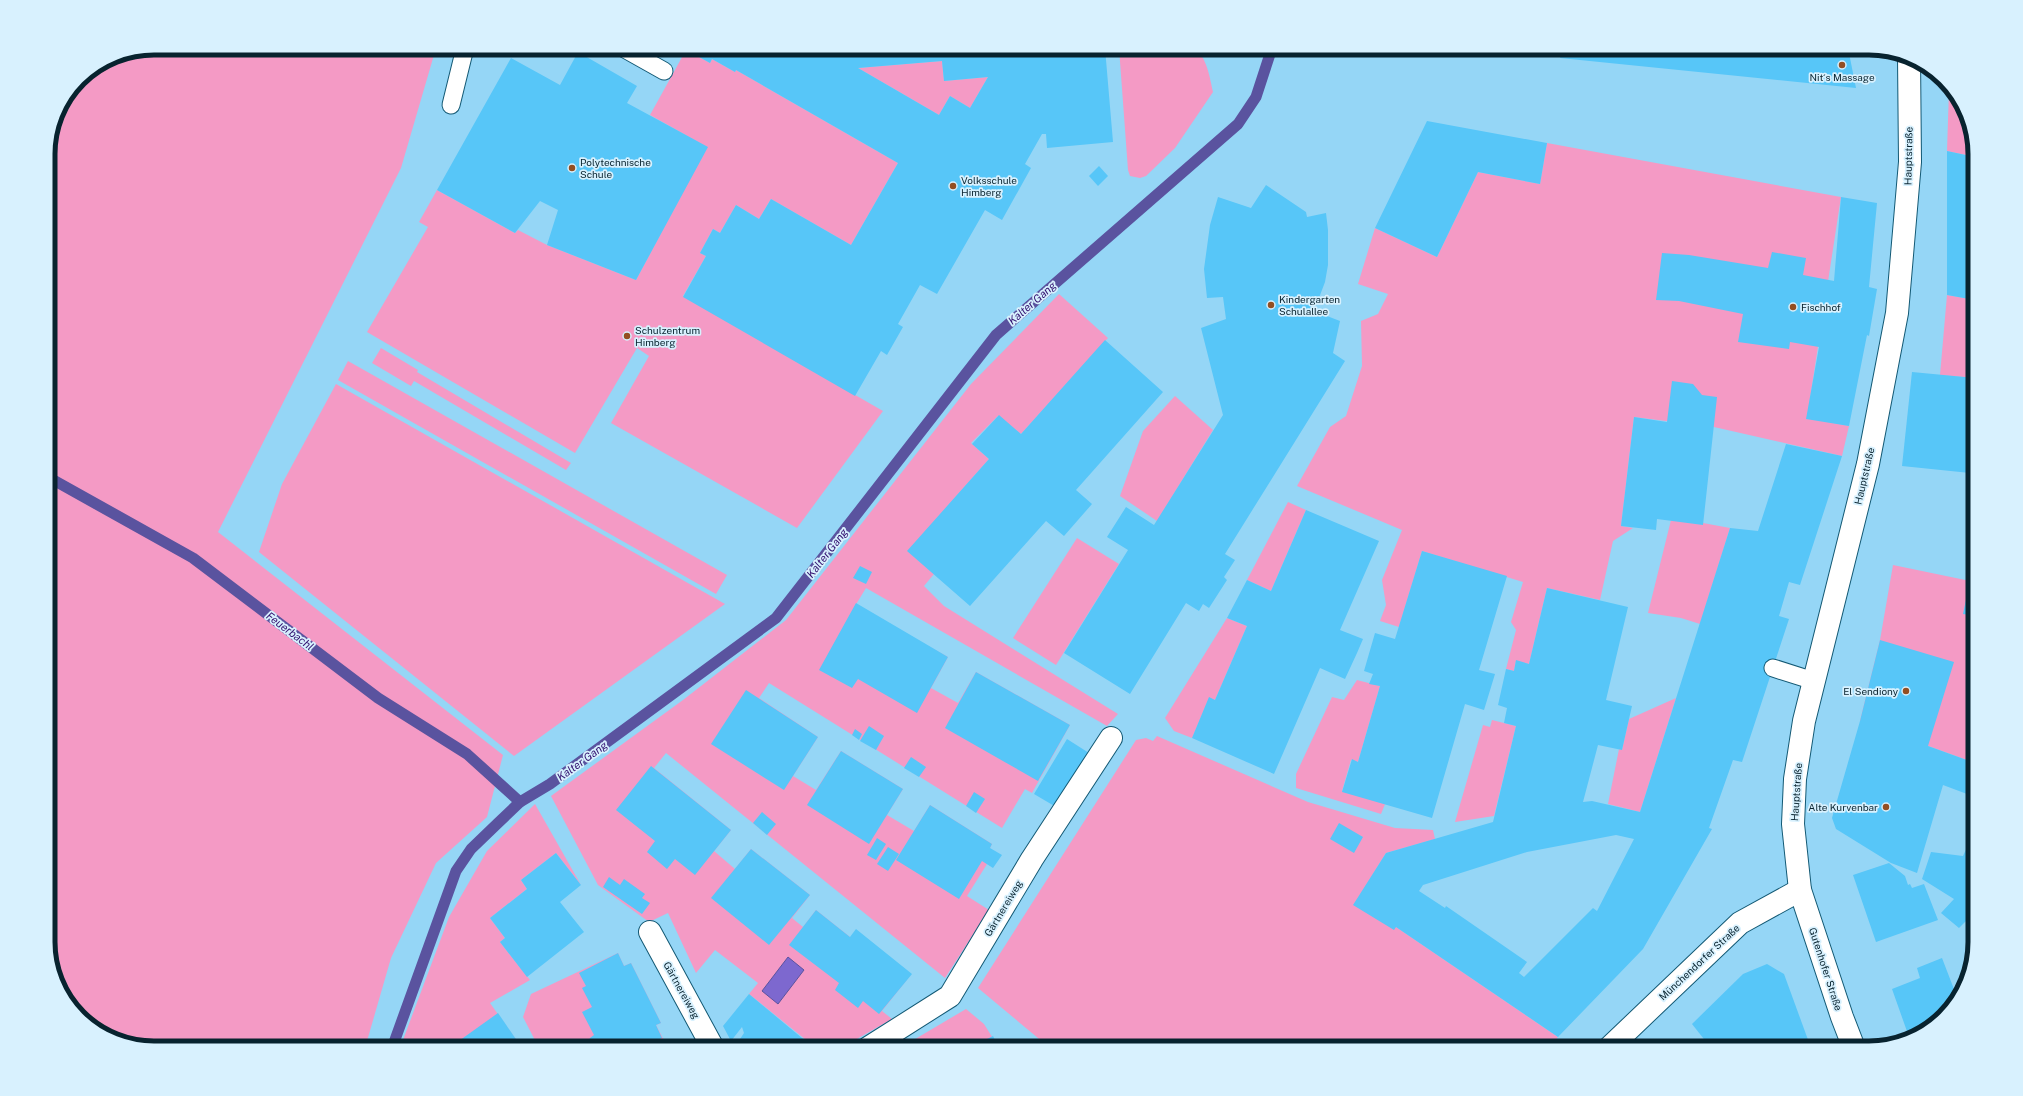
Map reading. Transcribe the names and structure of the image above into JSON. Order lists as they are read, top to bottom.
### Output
{
  "streets": {
    "street": [
      "Hauptstraße",
      "Gärtnereiweg",
      "Münchendorfer Straße",
      "Gutenhofer Straße"
    ]
  },
  "crossings": [
    ["Hauptstraße", "Münchendorfer Straße"],
    ["Hauptstraße", "Gutenhofer Straße"],
    ["Münchendorfer Straße", "Gutenhofer Straße"]
  ],
  "water": ["Kalter Gang", "Feuerbachl"],
  "places": [
    "Nit´s Massage",
    "Polytechnische Schule",
    "Volksschule Himberg",
    "Kindergarten Schulallee",
    "Fischhof",
    "Schulzentrum Himberg",
    "El Sendiony",
    "Alte Kurvenbar"
  ]
}
